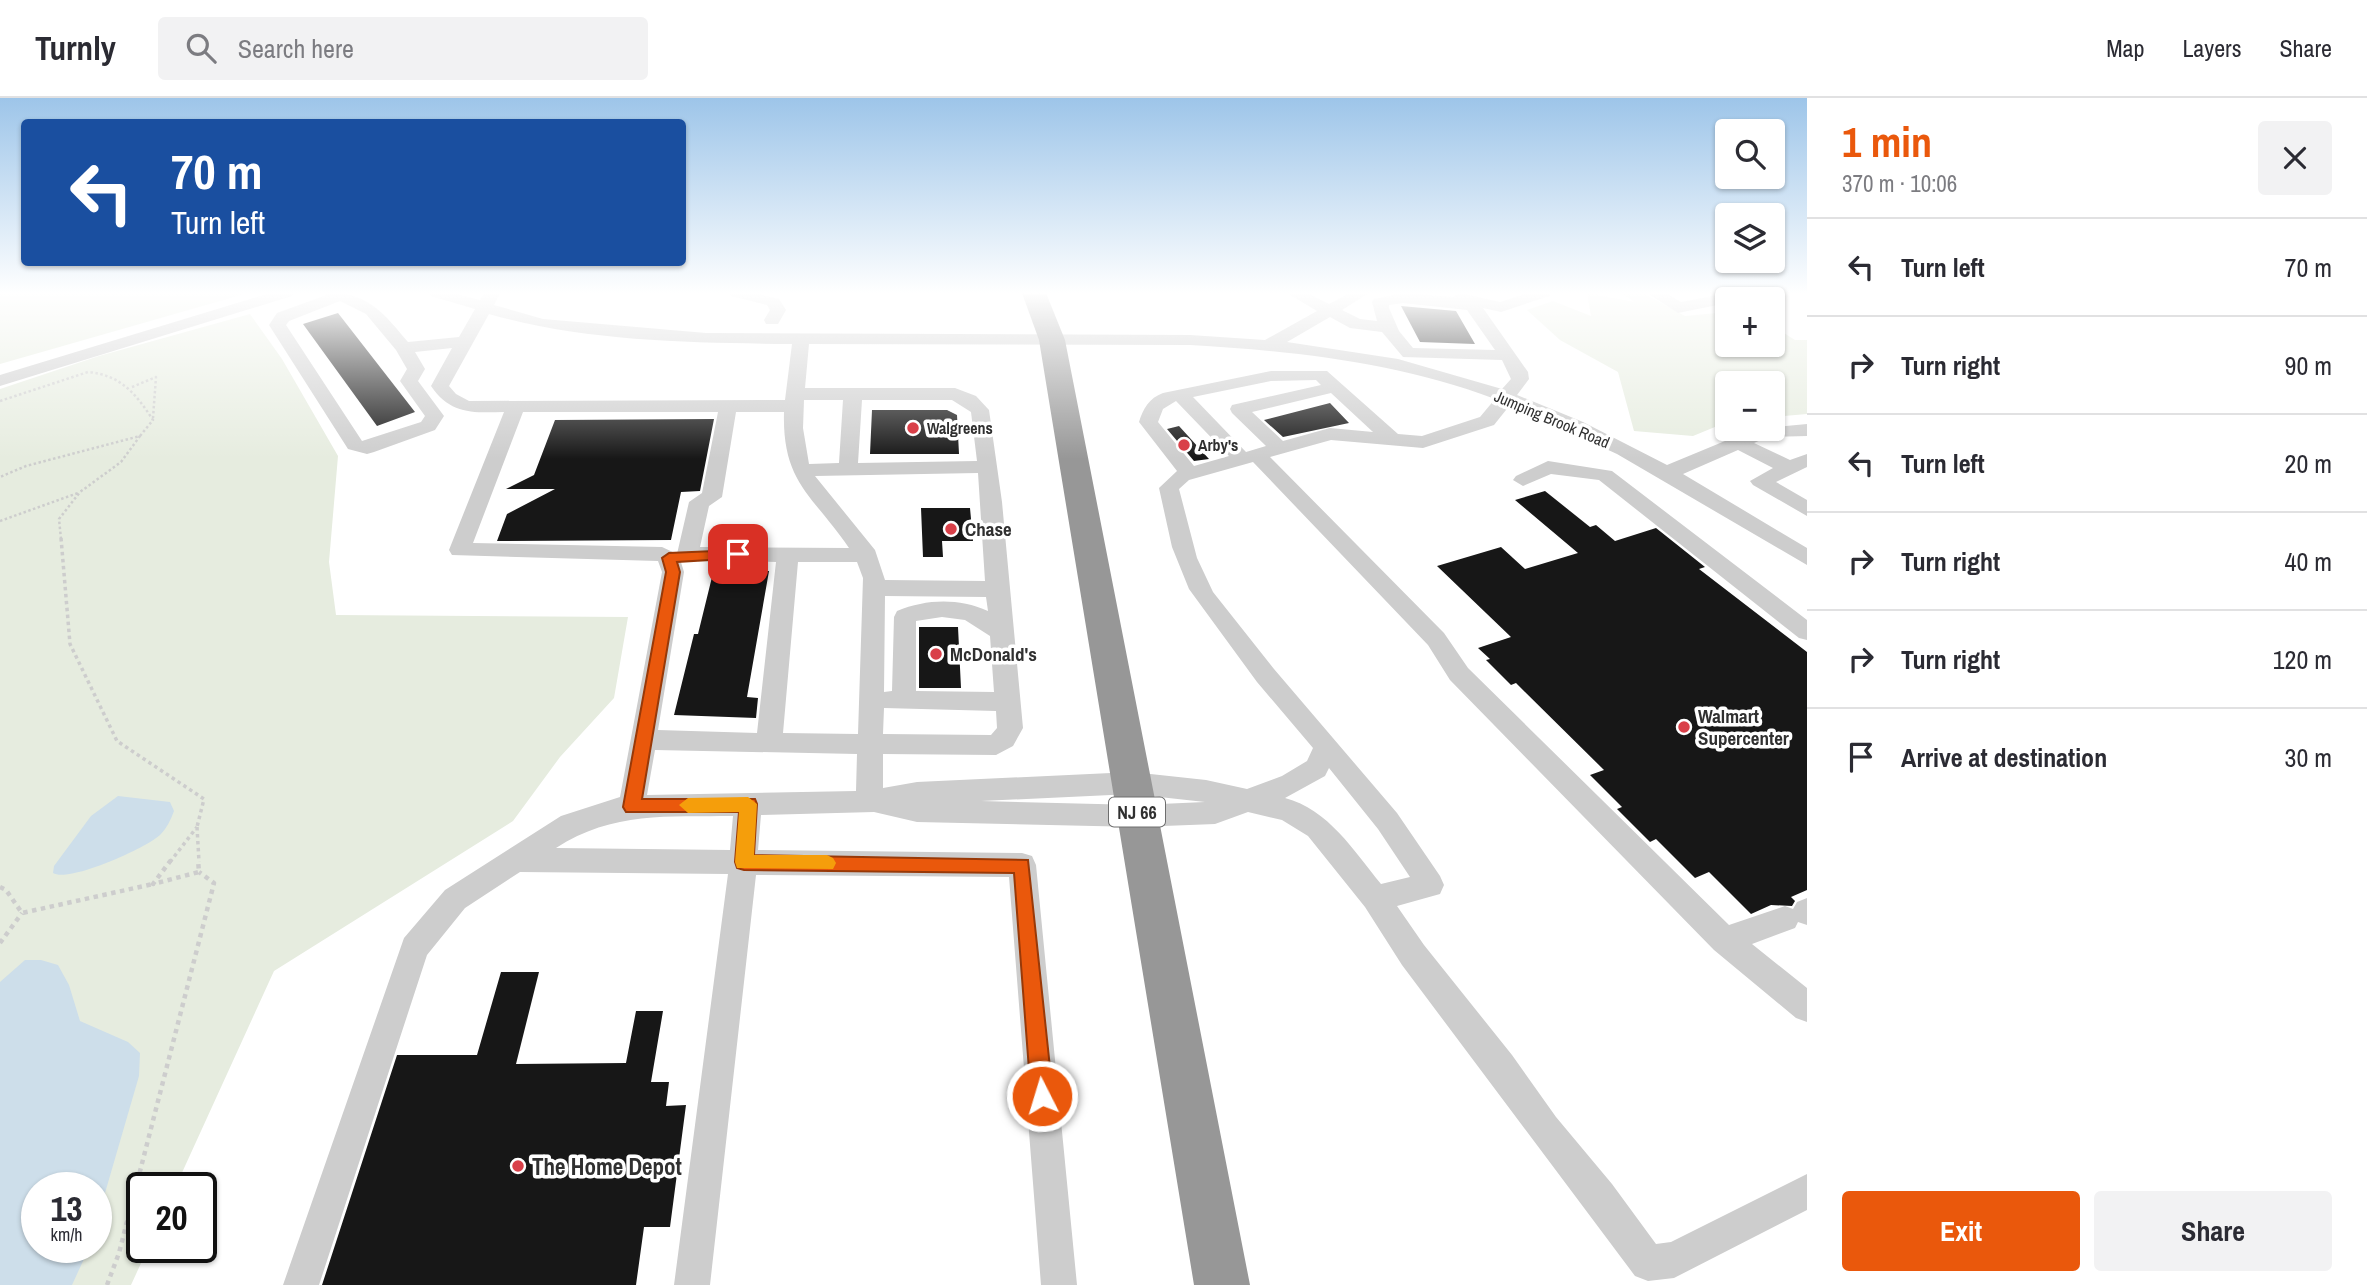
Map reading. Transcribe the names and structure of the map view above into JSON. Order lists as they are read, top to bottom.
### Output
{
  "streets": {
    "highway": ["NJ 66"],
    "street": ["Jumping Brook Road"]
  },
  "places": [
    "Walgreens",
    "Arby's",
    "Chase",
    "McDonald's",
    "Walmart Supercenter",
    "The Home Depot"
  ],
  "page": {
    "header": "Turnly",
    "search": "Search here",
    "nav": ["Map", "Layers", "Share"],
    "heading": ["1 min", "370 m · 10:06"],
    "map_buttons": ["+", "−"],
    "turn": ["70 m", "Turn left"],
    "list": [
      {
        "name": "Turn left",
        "value": "70 m"
      },
      {
        "name": "Turn right",
        "value": "90 m"
      },
      {
        "name": "Turn left",
        "value": "20 m"
      },
      {
        "name": "Turn right",
        "value": "40 m"
      },
      {
        "name": "Turn right",
        "value": "120 m"
      },
      {
        "name": "Arrive at destination",
        "value": "30 m"
      }
    ],
    "speed": "13 km/h",
    "limit": "20",
    "buttons": ["Exit", "Share"]
  }
}
